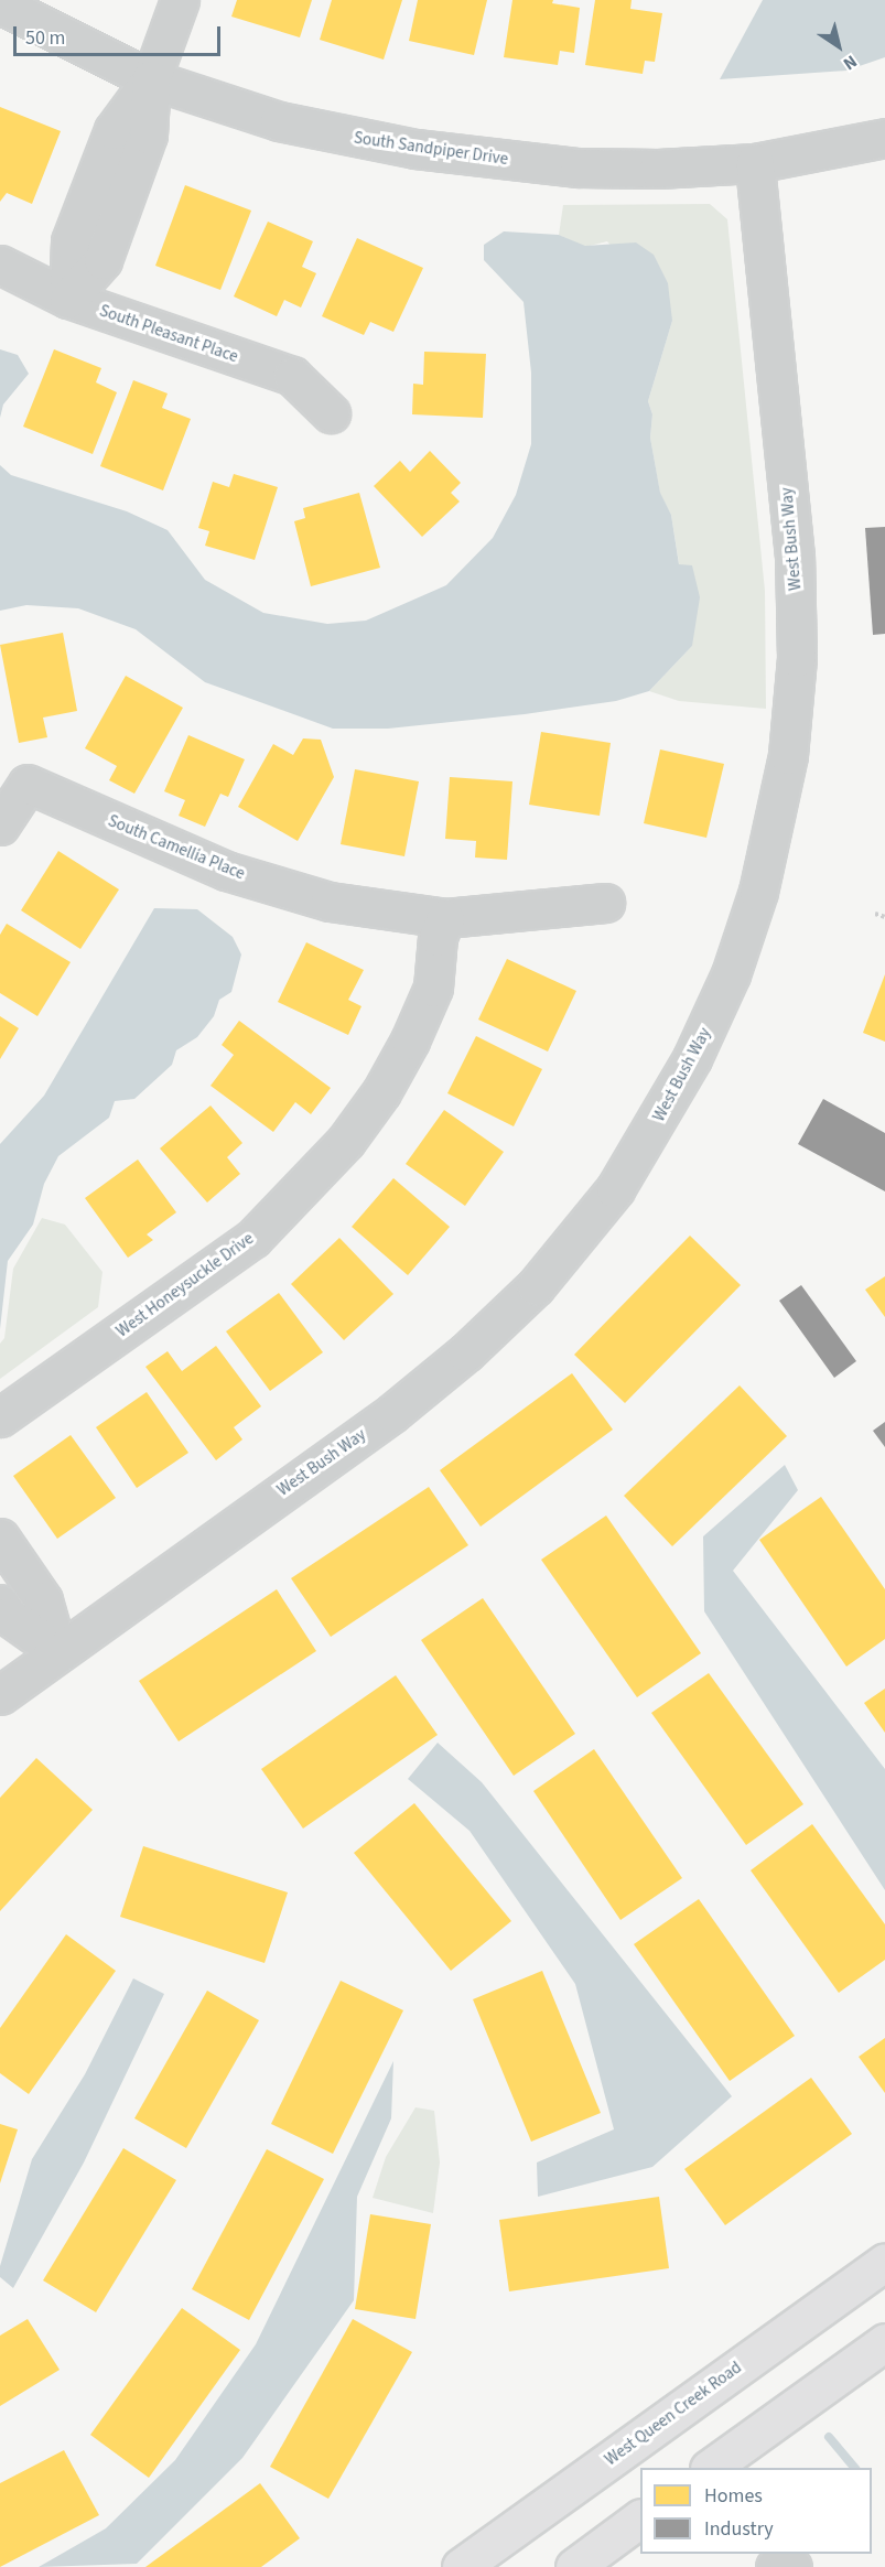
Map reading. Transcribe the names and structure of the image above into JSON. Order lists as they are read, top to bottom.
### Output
{
  "streets": {
    "main road": ["West Queen Creek Road"],
    "street": [
      "South Sandpiper Drive",
      "South Pleasant Place",
      "West Bush Way",
      "South Camellia Place",
      "West Honeysuckle Drive"
    ]
  },
  "crossings": [
    ["South Sandpiper Drive", "West Bush Way"],
    ["South Camellia Place", "West Honeysuckle Drive"]
  ],
  "legend": ["Homes", "Industry"],
  "scale_bar": "50 m",
  "north": "bottom right"
}
